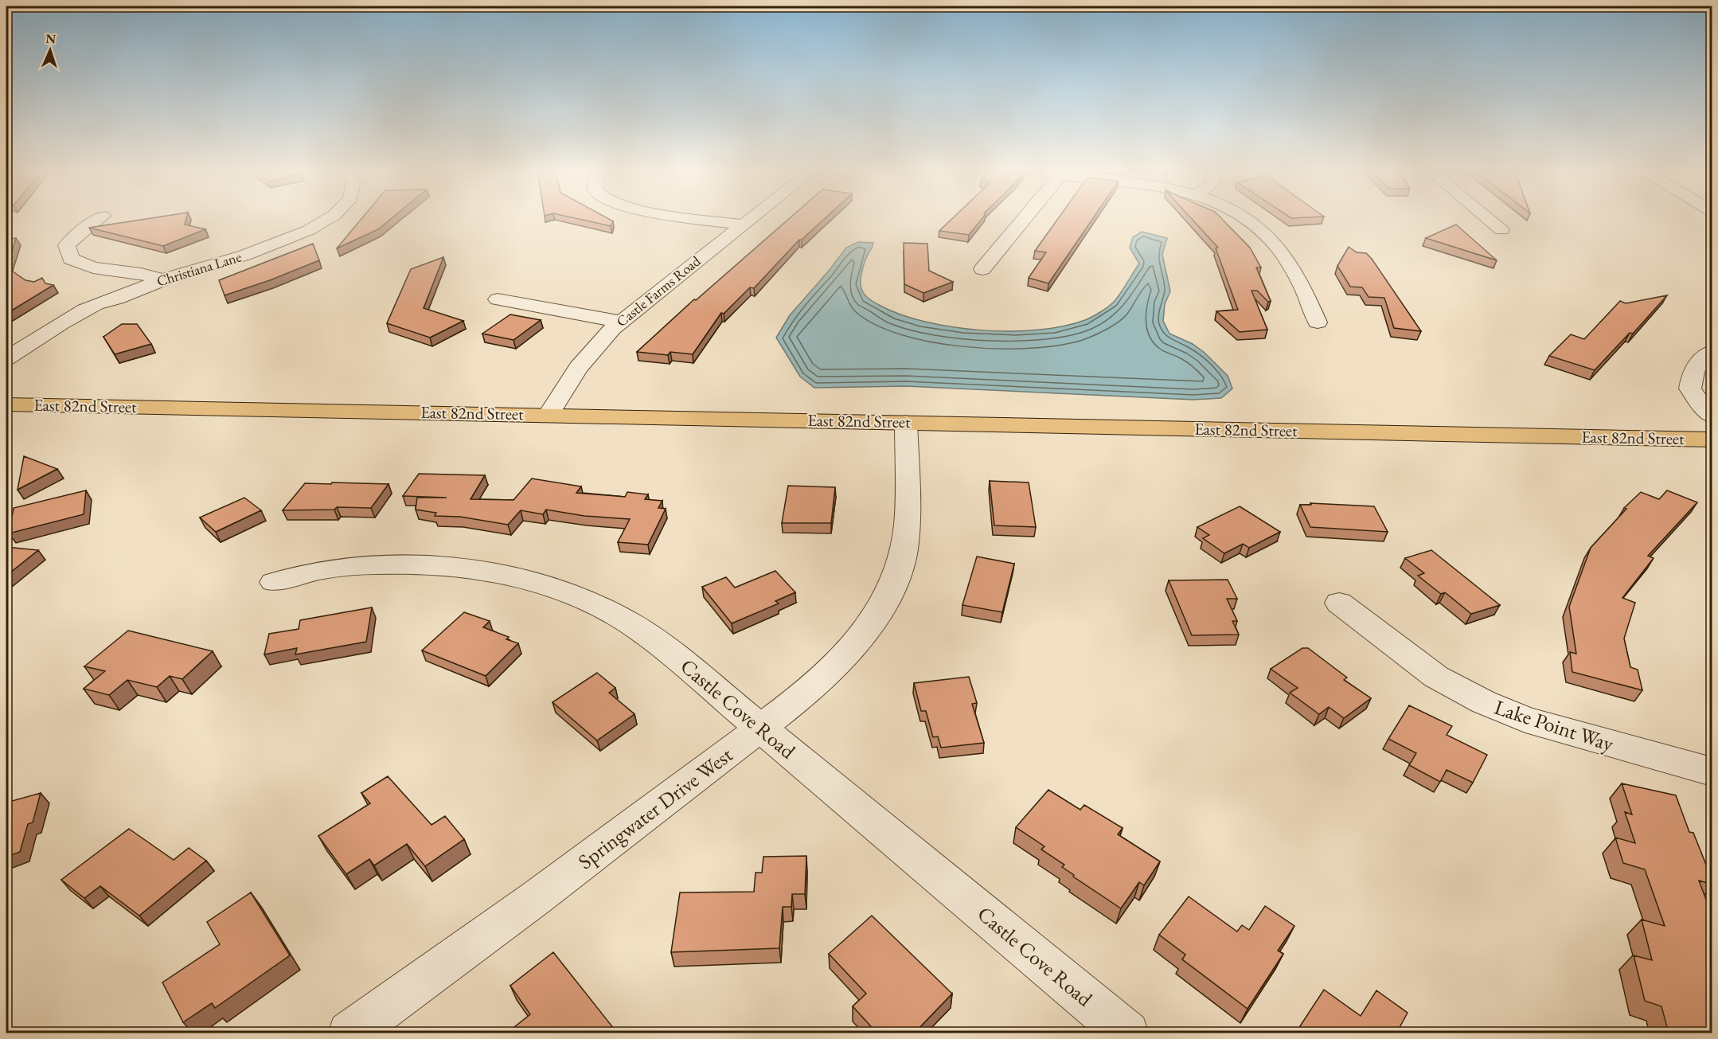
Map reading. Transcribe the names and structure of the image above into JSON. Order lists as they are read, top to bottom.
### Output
{
  "streets": {
    "main road": ["East 82nd Street"],
    "street": [
      "Christiana Lane",
      "Castle Farms Road",
      "Castle Cove Road",
      "Lake Point Way",
      "Springwater Drive West"
    ]
  },
  "crossings": [
    ["Castle Farms Road", "East 82nd Street"],
    ["East 82nd Street", "Springwater Drive West"],
    ["Castle Cove Road", "Springwater Drive West"]
  ],
  "north": "top"
}
